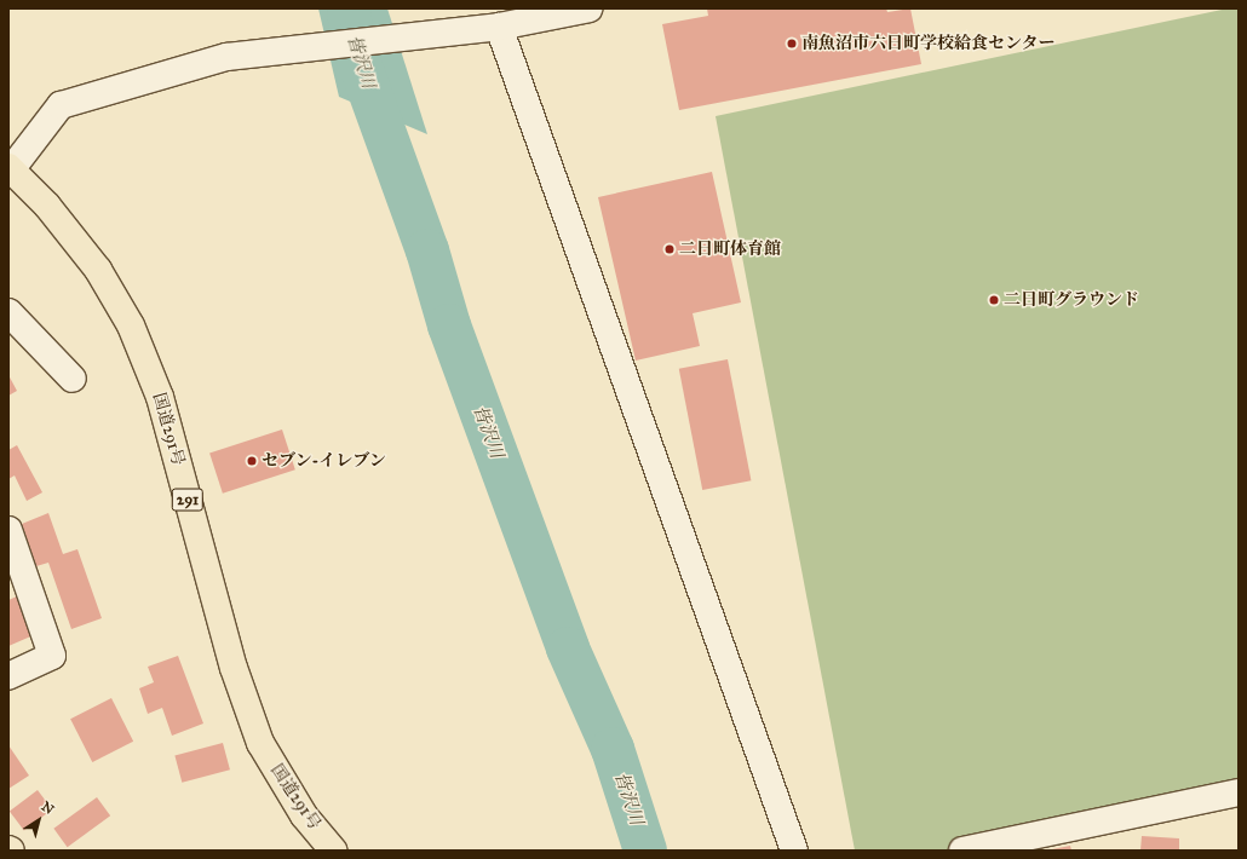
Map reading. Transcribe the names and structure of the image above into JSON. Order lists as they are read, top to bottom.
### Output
{
  "streets": {
    "highway": ["国道291号", "291"]
  },
  "water": ["皆沢川"],
  "places": [
    "南魚沼市六日町学校給食センター",
    "二日町体育館",
    "二日町グラウンド",
    "セブン-イレブン"
  ],
  "north": "top right"
}
